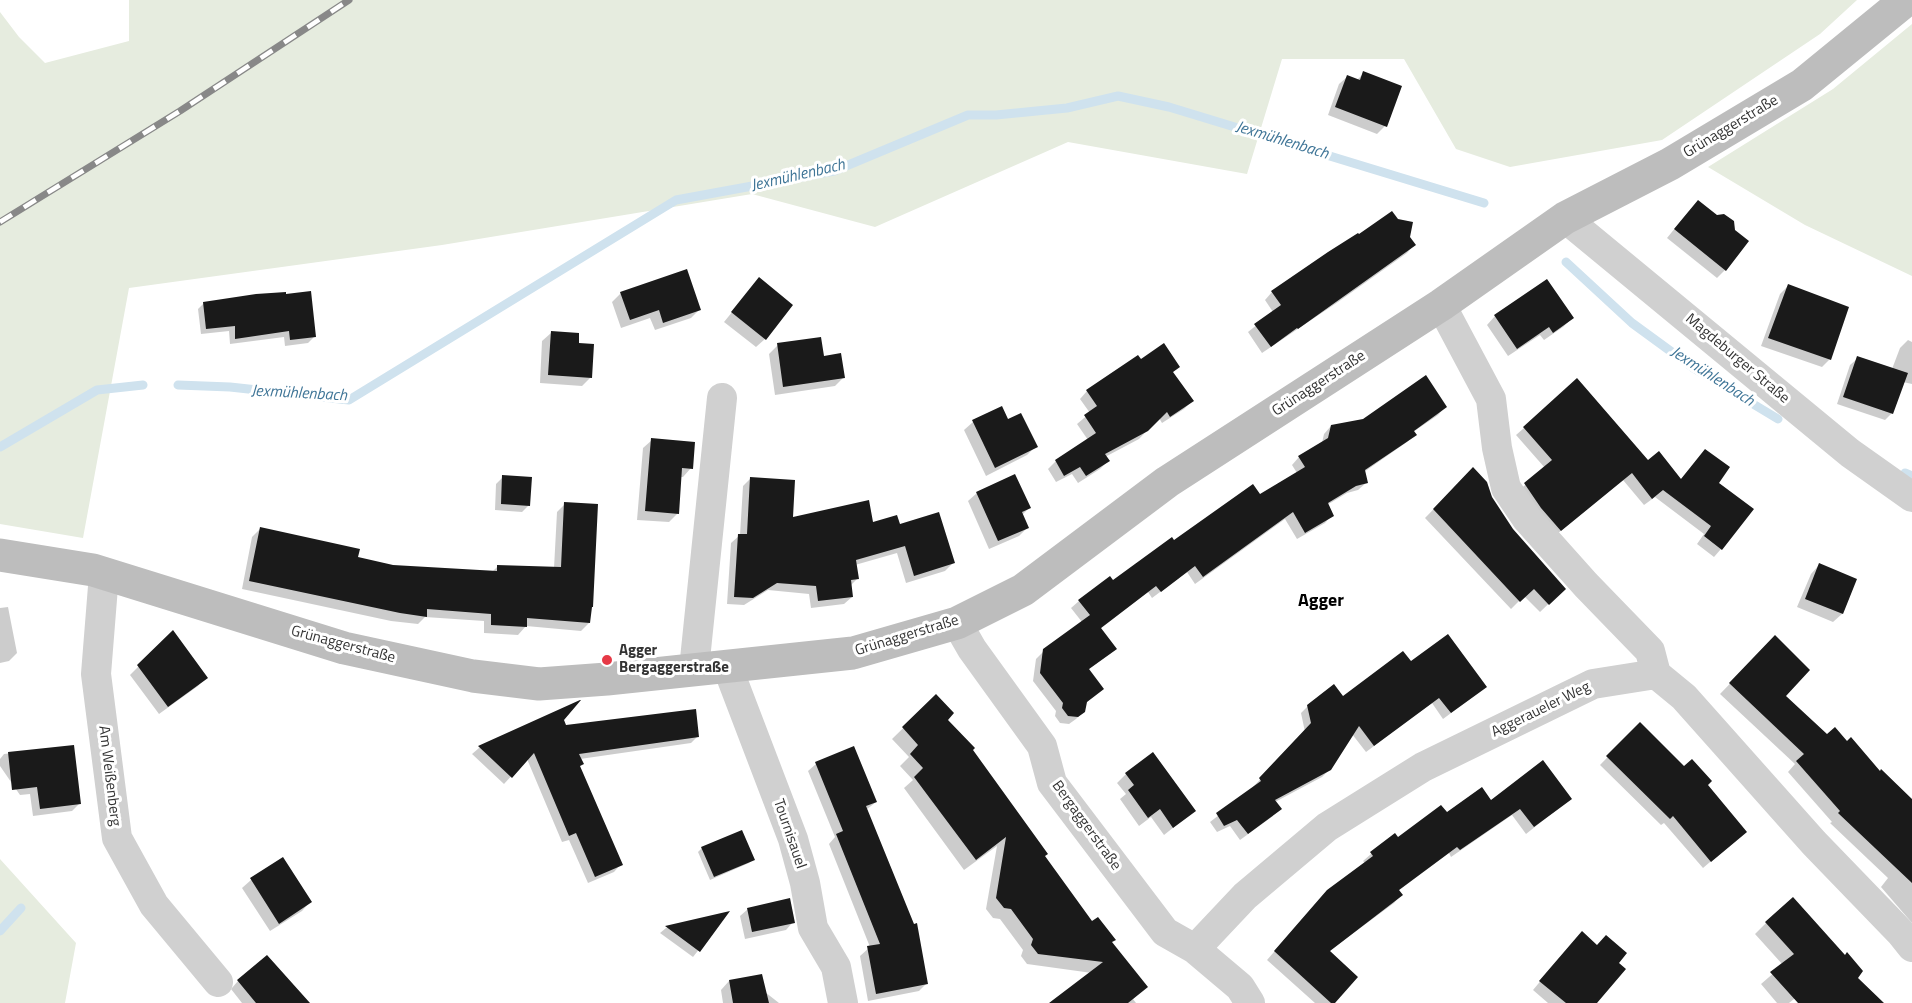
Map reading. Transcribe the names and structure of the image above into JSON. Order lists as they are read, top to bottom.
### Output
{
  "streets": {
    "street": [
      "Grünaggerstraße",
      "Magdeburger Straße",
      "Aggeraueler Weg",
      "Am Weißenberg",
      "Bergaggerstraße",
      "Tournisauel"
    ]
  },
  "crossings": [
    ["Grünaggerstraße", "Magdeburger Straße"],
    ["Grünaggerstraße", "Am Weißenberg"],
    ["Grünaggerstraße", "Bergaggerstraße"],
    ["Grünaggerstraße", "Tournisauel"],
    ["Aggeraueler Weg", "Bergaggerstraße"]
  ],
  "districts": ["Agger"],
  "water": ["Jexmühlenbach"],
  "places": ["Agger Bergaggerstraße"]
}
